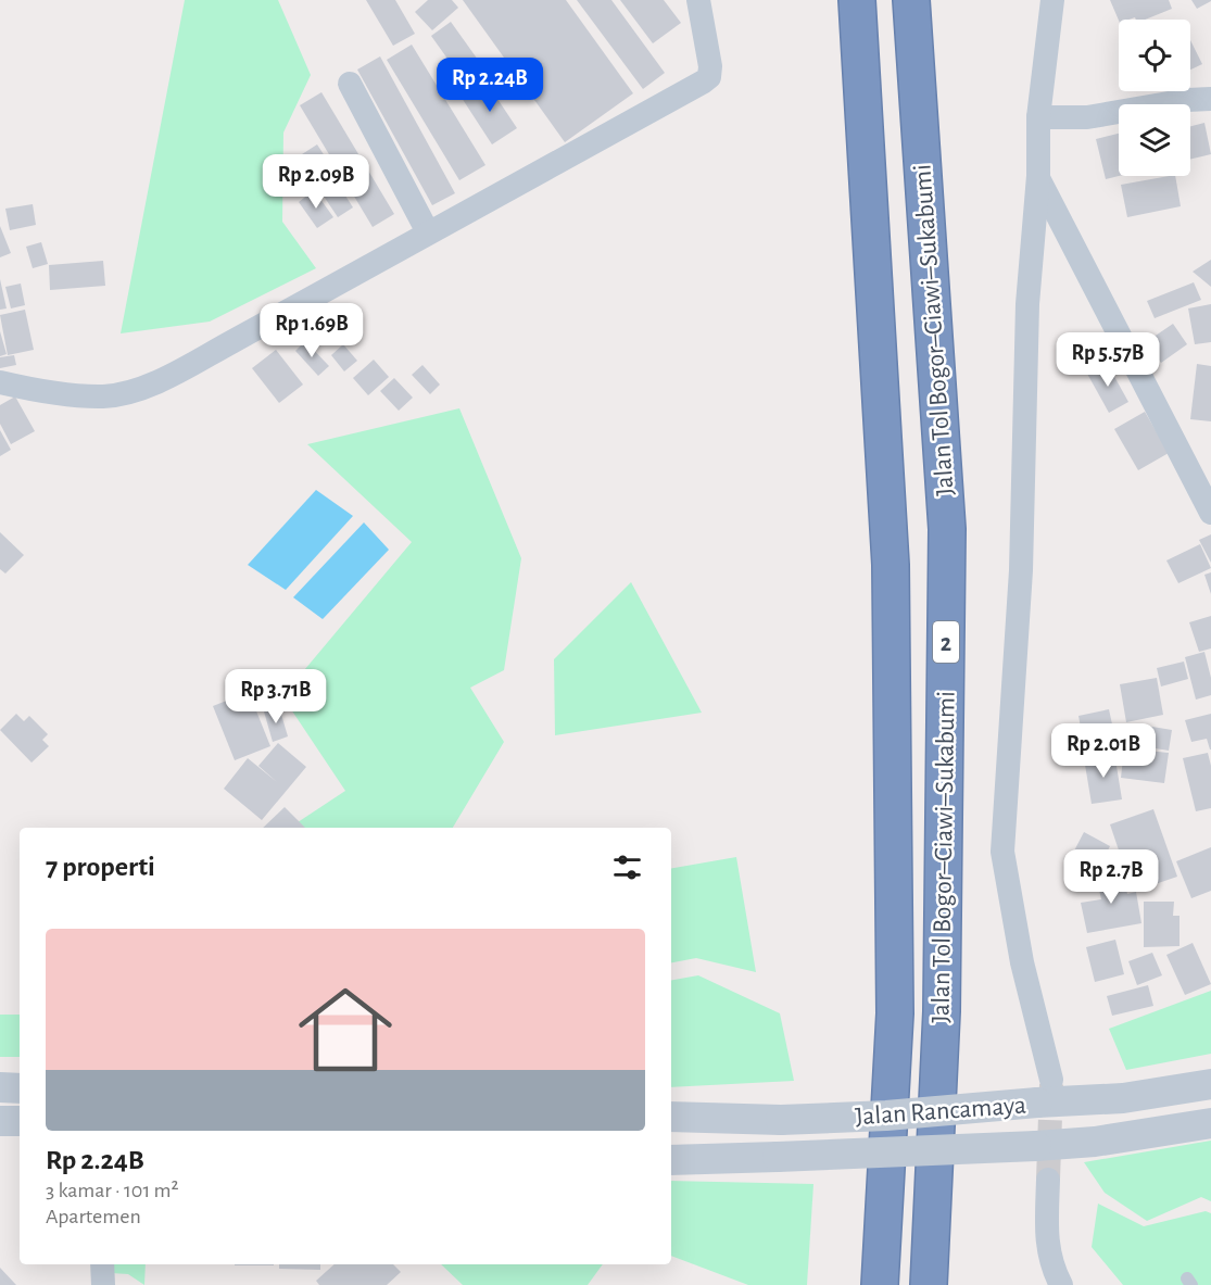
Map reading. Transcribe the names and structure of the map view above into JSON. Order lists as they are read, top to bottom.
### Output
{
  "streets": {
    "highway": ["Jalan Tol Bogor–Ciawi–Sukabumi", "2"],
    "street": ["Jalan Rancamaya"]
  },
  "page": {
    "price": [
      "Rp 2.24B",
      "Rp 2.09B",
      "Rp 1.69B",
      "Rp 5.57B",
      "Rp 3.71B",
      "Rp 2.01B",
      "Rp 2.7B"
    ],
    "heading": "7 properti",
    "list": [
      {
        "name": "Rp 2.24B",
        "note": "3 kamar · 101 m² · Apartemen"
      }
    ]
  }
}
